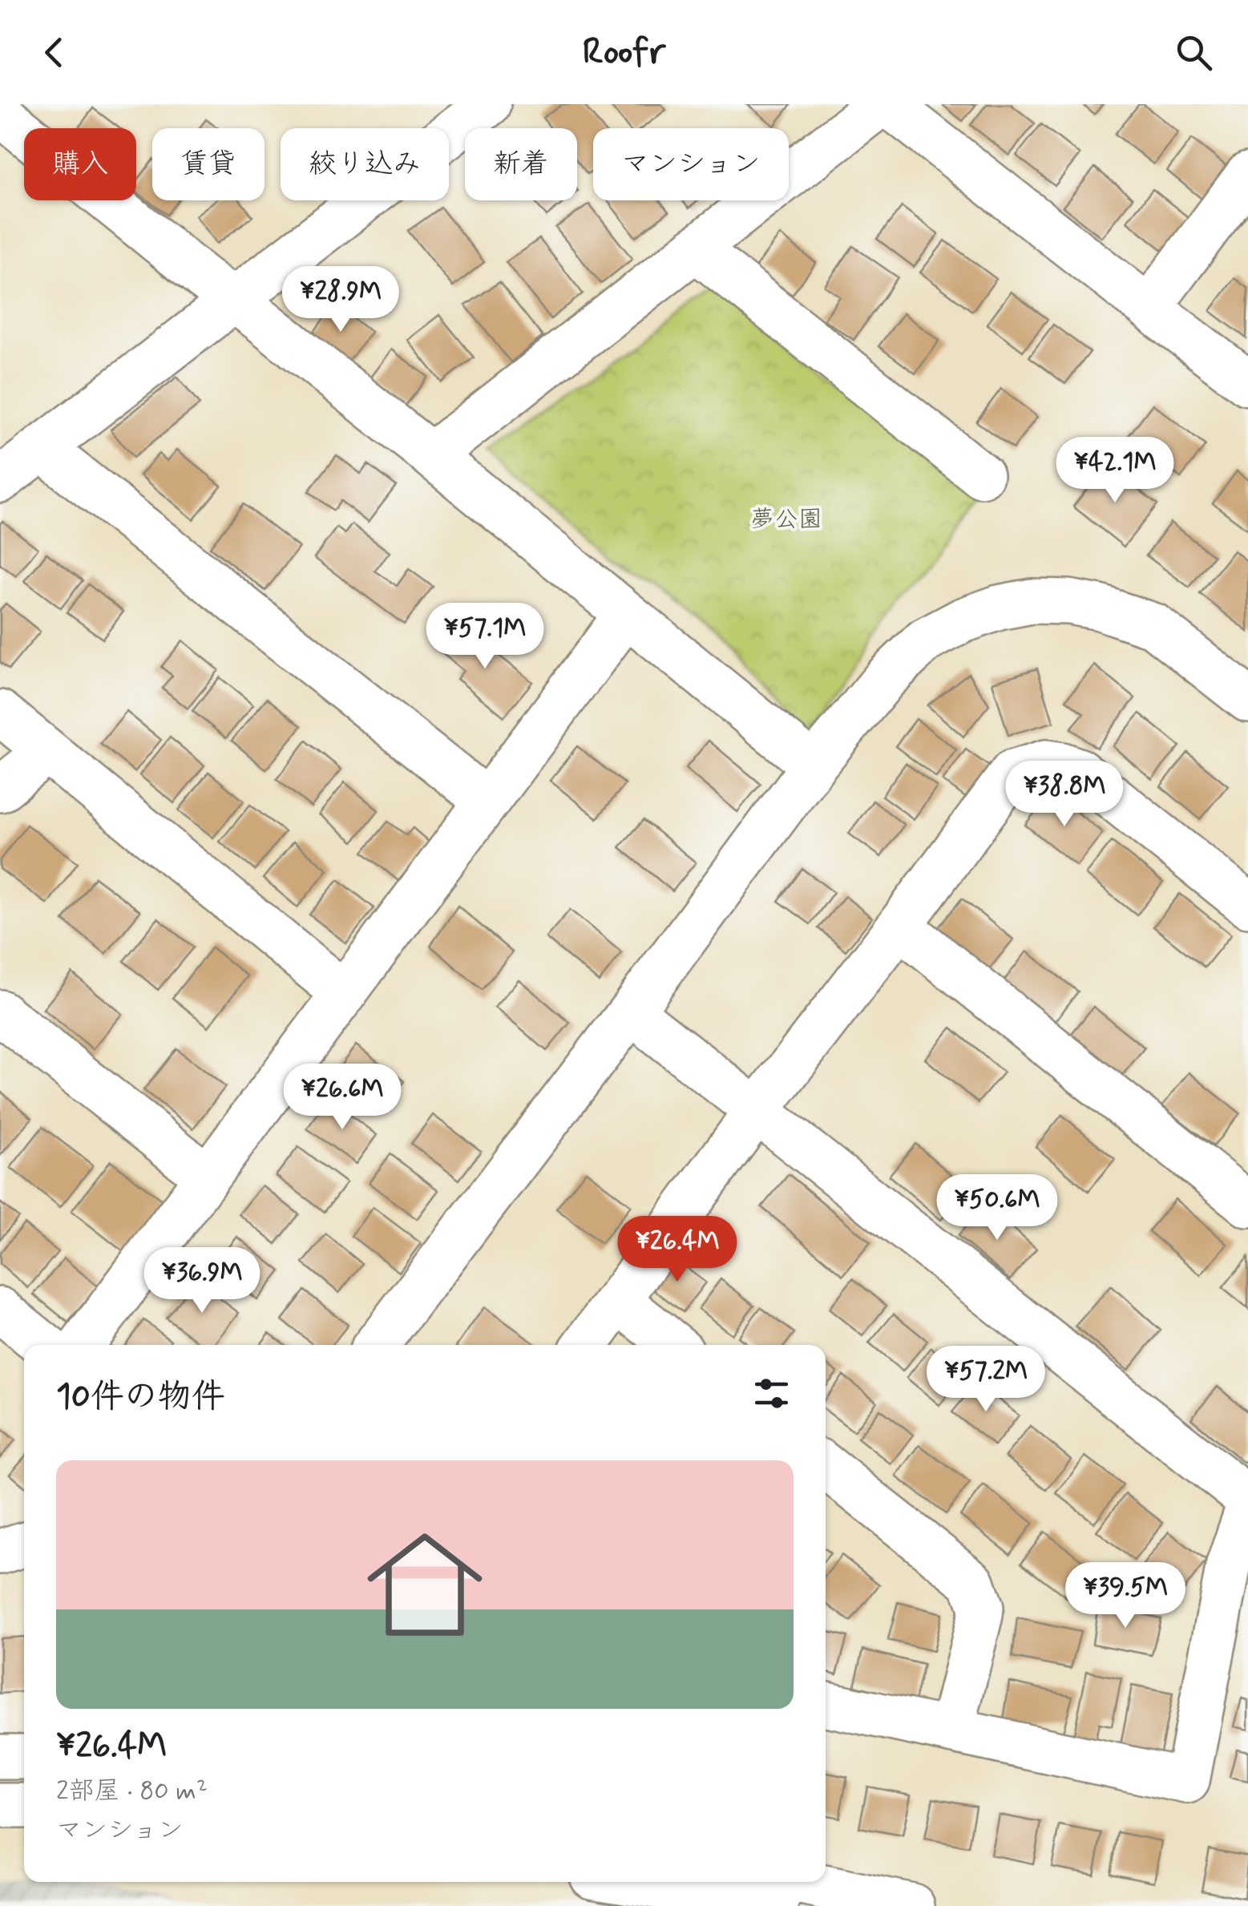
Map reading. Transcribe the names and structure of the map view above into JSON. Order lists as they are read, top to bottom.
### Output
{
  "parks": ["夢公園"],
  "page": {
    "header": "Roofr",
    "chip": [
      "購入",
      "賃貸",
      "絞り込み",
      "新着",
      "マンション"
    ],
    "price": [
      "¥28.9M",
      "¥42.1M",
      "¥57.1M",
      "¥38.8M",
      "¥26.6M",
      "¥50.6M",
      "¥26.4M",
      "¥36.9M",
      "¥57.2M",
      "¥39.5M"
    ],
    "heading": "10件の物件",
    "list": [
      {
        "name": "¥26.4M",
        "note": "2部屋 · 80 m² · マンション"
      }
    ]
  }
}
